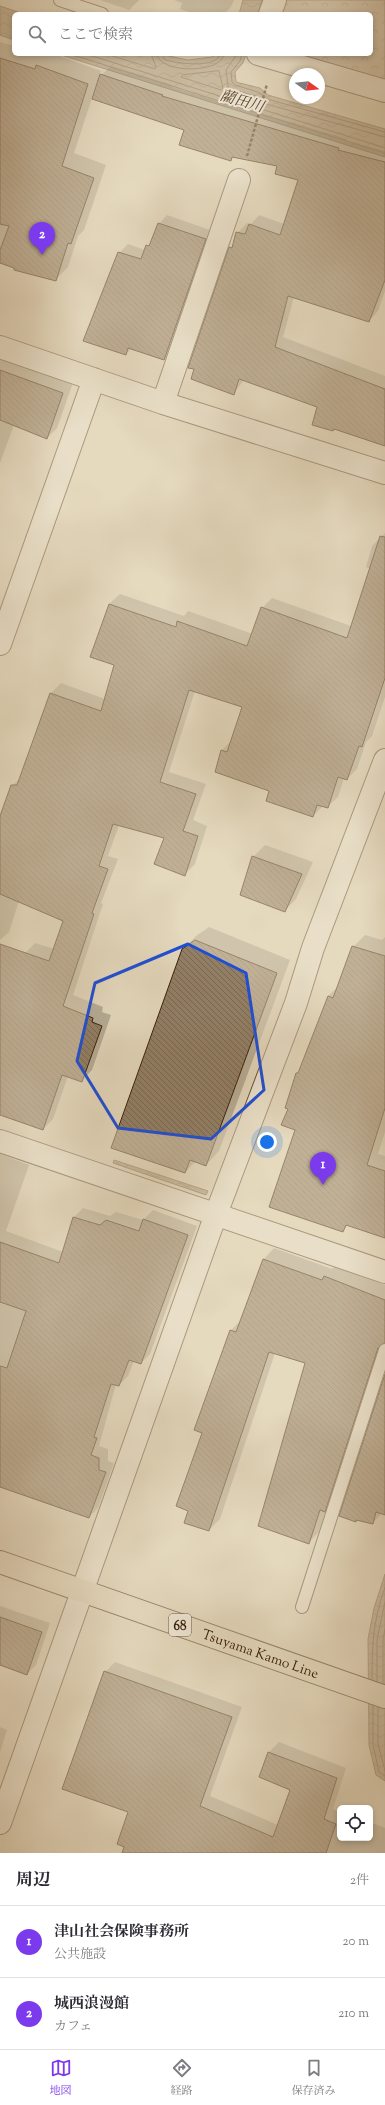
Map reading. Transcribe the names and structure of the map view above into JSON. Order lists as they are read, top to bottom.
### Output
{
  "streets": {
    "main road": ["68", "Tsuyama Kamo Line"]
  },
  "water": ["藺田川"],
  "north": "right",
  "page": {
    "search": "ここで検索",
    "pins": ["2", "1"],
    "heading": ["周辺", "2件"],
    "list": [
      {
        "mark": "1",
        "name": "津山社会保険事務所",
        "note": "公共施設",
        "value": "20 m"
      },
      {
        "mark": "2",
        "name": "城西浪漫館",
        "note": "カフェ",
        "value": "210 m"
      }
    ],
    "nav": ["地図", "経路", "保存済み"]
  }
}
